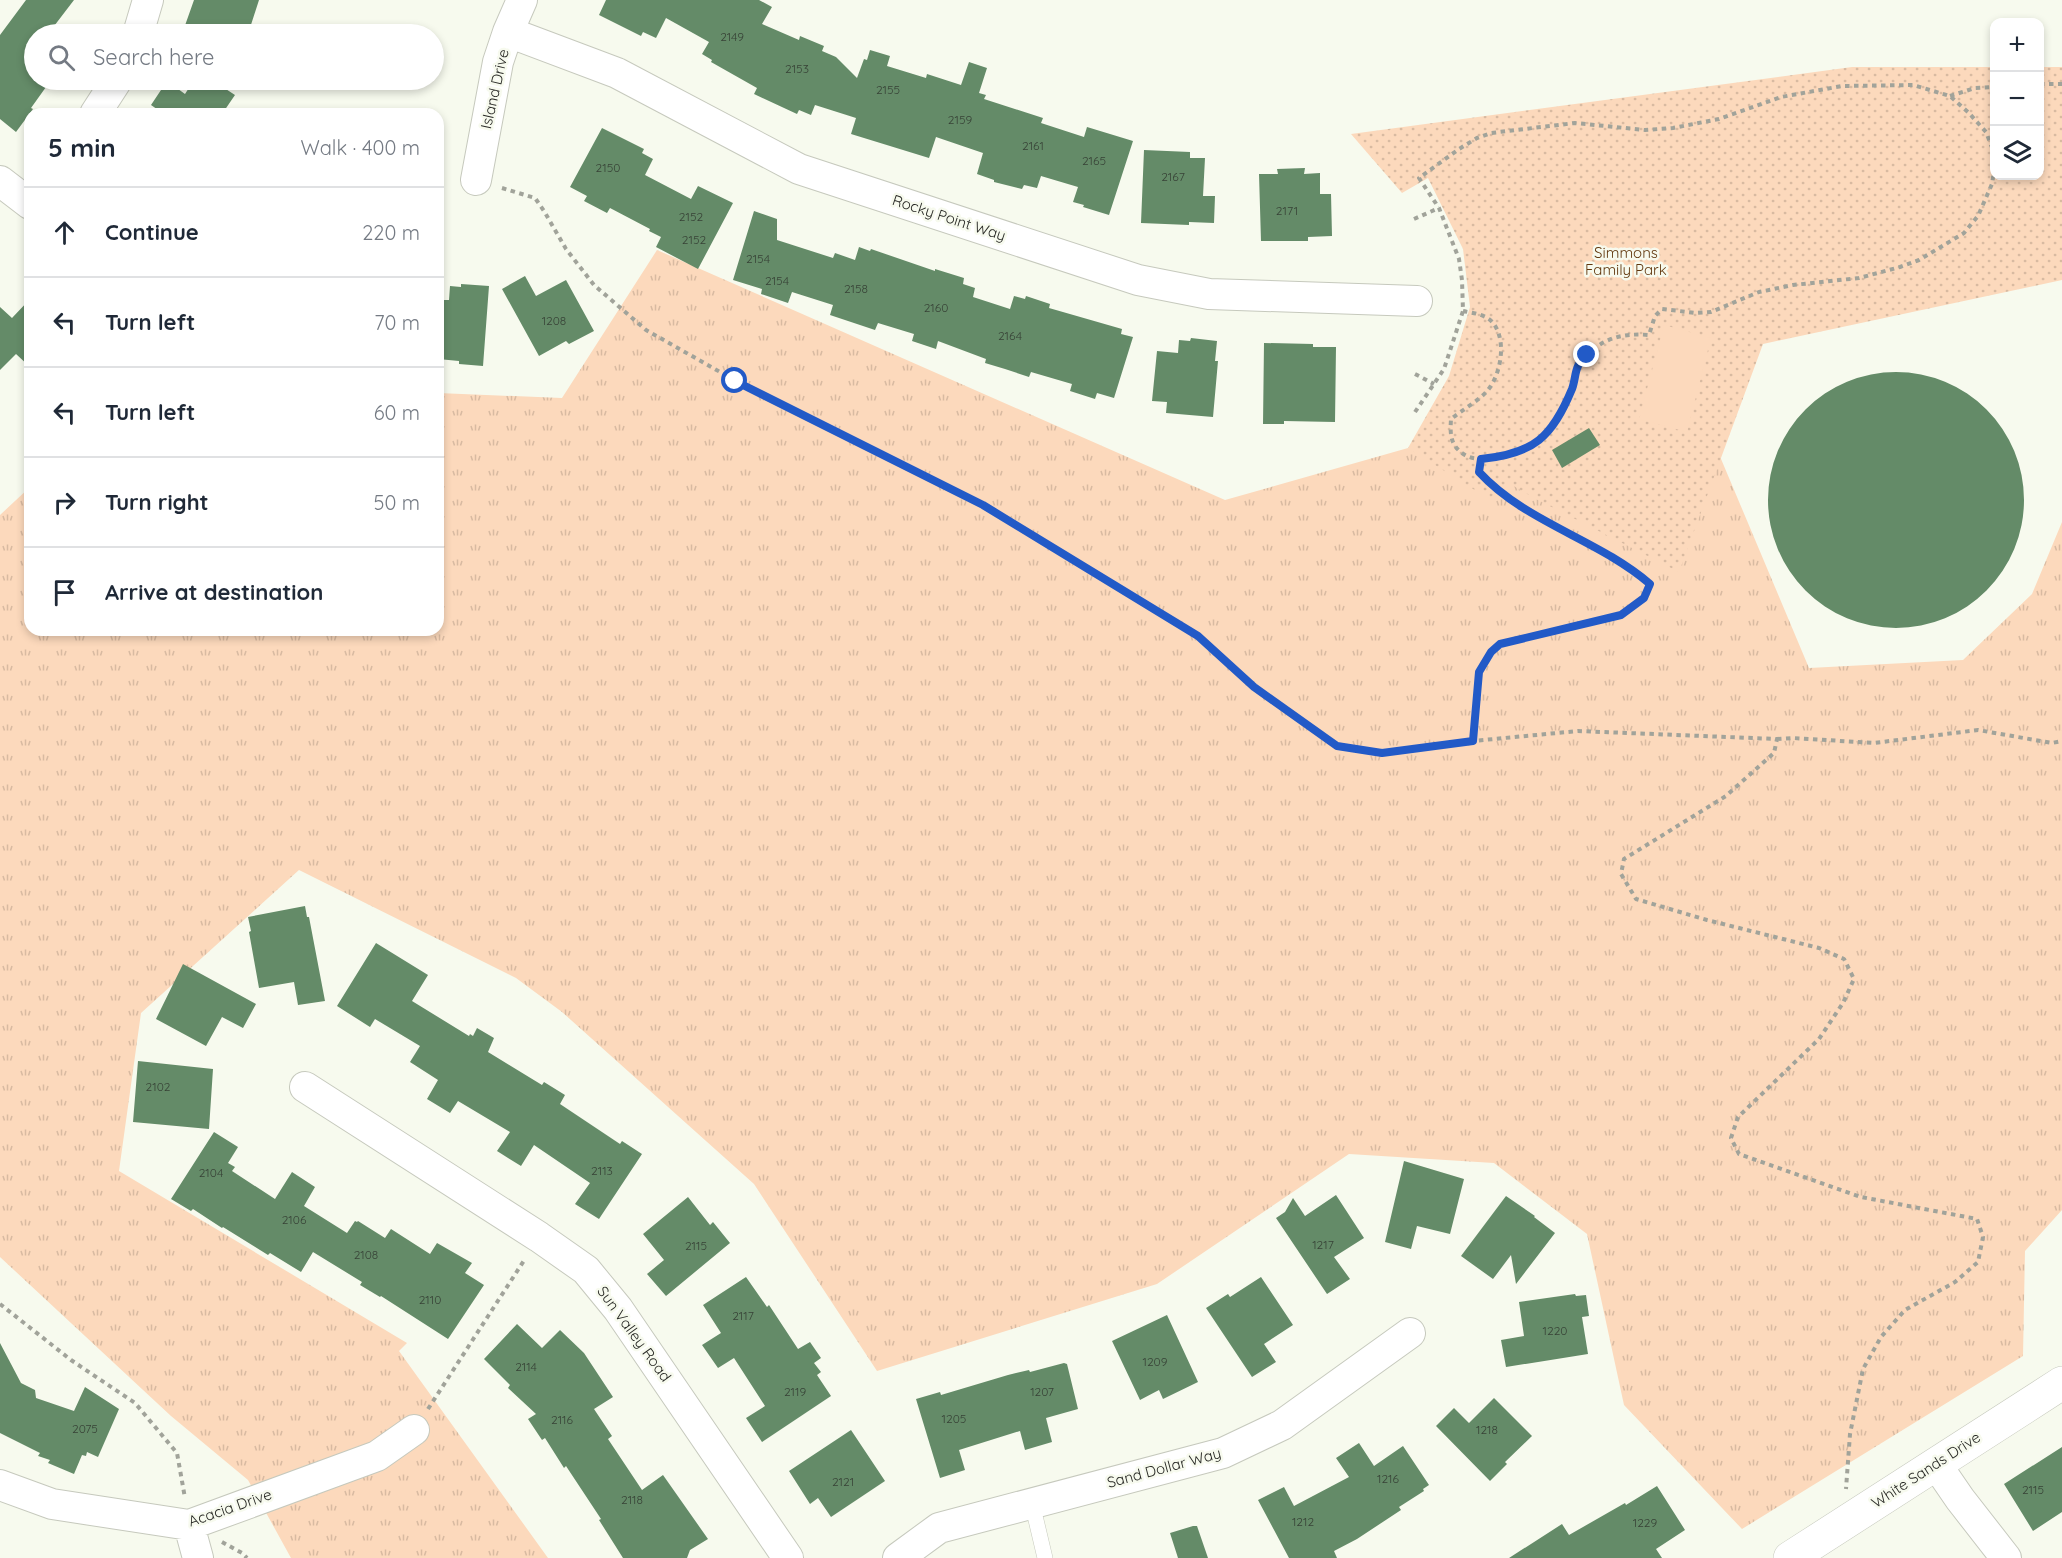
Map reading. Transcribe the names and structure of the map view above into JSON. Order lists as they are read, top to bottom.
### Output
{
  "streets": {
    "street": [
      "Island Drive",
      "Rocky Point Way",
      "Sun Valley Road",
      "Sand Dollar Way",
      "White Sands Drive",
      "Acacia Drive"
    ]
  },
  "crossings": [
    ["Island Drive", "Rocky Point Way"]
  ],
  "parks": ["Simmons Family Park"],
  "house_numbers": [
    "2149",
    "2153",
    "2155",
    "2159",
    "2161",
    "2165",
    "2150",
    "2167",
    "2171",
    "2152",
    "2152",
    "2154",
    "2154",
    "2158",
    "2160",
    "1208",
    "2164",
    "2102",
    "2113",
    "2104",
    "2106",
    "1217",
    "2115",
    "2108",
    "2110",
    "2117",
    "1220",
    "1209",
    "2114",
    "2119",
    "1207",
    "1205",
    "2116",
    "2075",
    "1218",
    "1216",
    "2121",
    "2115",
    "2118",
    "1212",
    "1229"
  ],
  "page": {
    "map_buttons": ["+", "−"],
    "search": "Search here",
    "heading": ["5 min", "Walk · 400 m"],
    "list": [
      ["Continue", "220 m"],
      ["Turn left", "70 m"],
      ["Turn left", "60 m"],
      ["Turn right", "50 m"],
      "Arrive at destination"
    ]
  }
}
